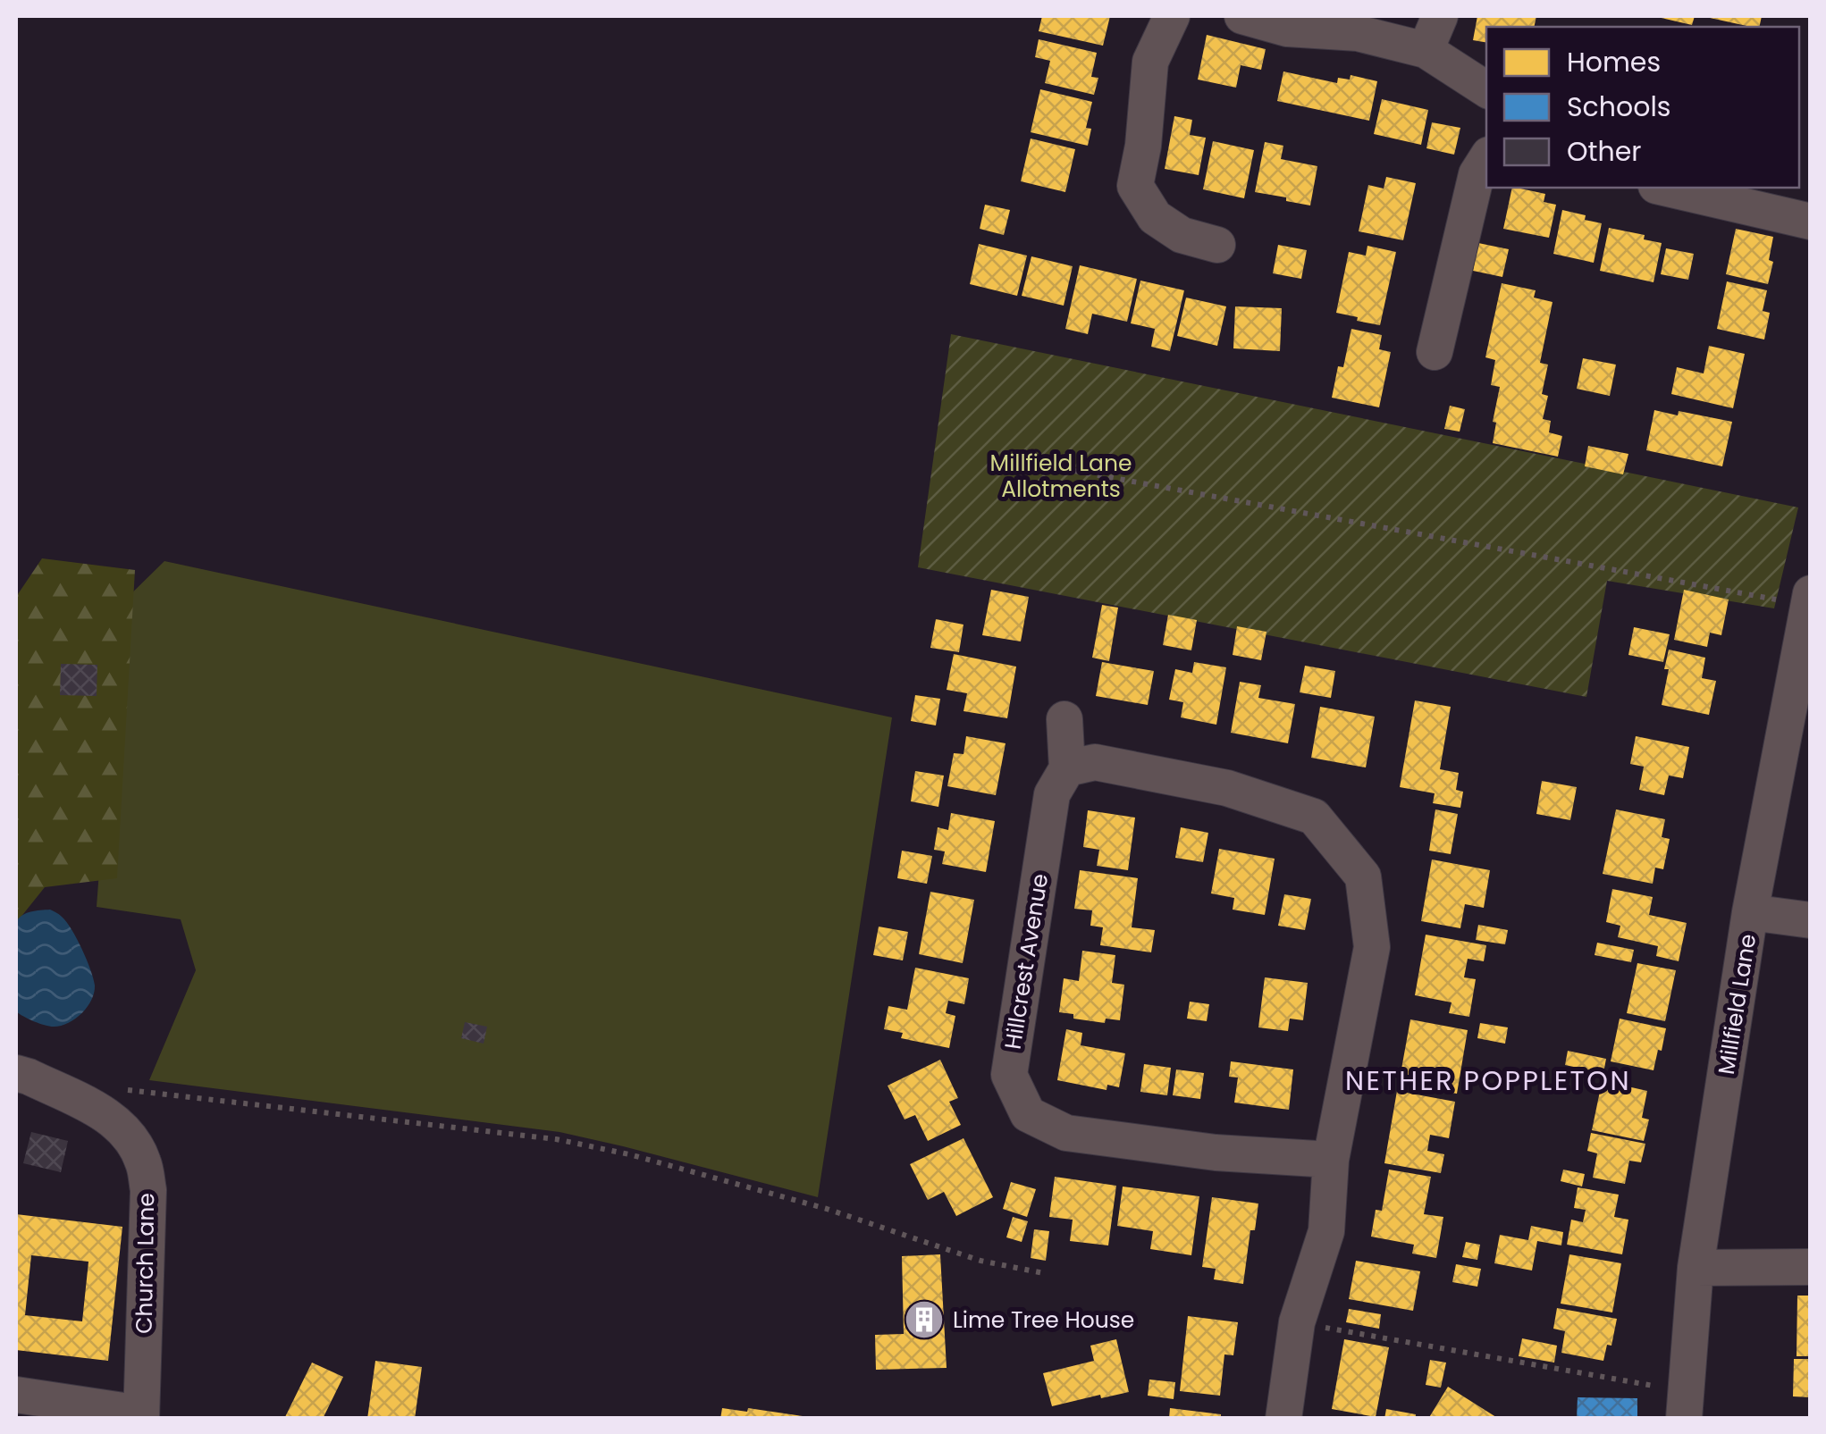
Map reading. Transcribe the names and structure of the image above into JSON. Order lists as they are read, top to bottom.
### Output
{
  "streets": {
    "street": ["Hillcrest Avenue", "Millfield Lane", "Church Lane"]
  },
  "districts": ["NETHER POPPLETON"],
  "parks": ["Millfield Lane Allotments"],
  "places": {
    "building": ["Lime Tree House"]
  },
  "legend": ["Homes", "Schools", "Other"]
}
